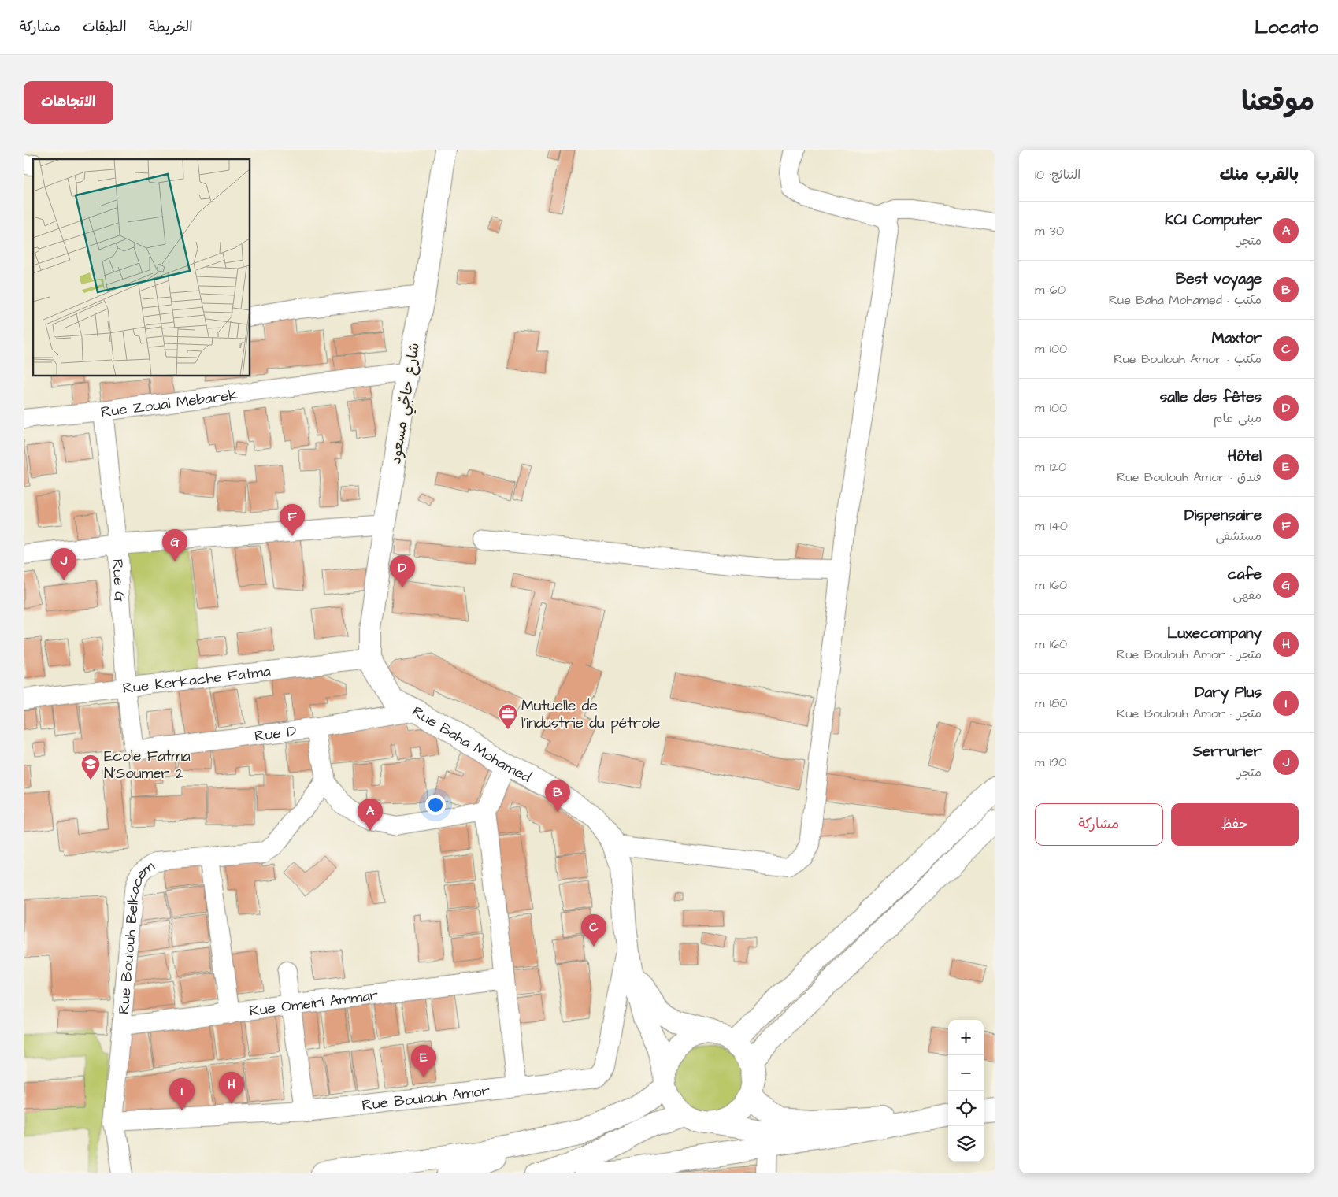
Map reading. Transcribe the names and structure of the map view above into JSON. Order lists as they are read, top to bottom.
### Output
{
  "streets": {
    "main road": ["شارع حاجّي مسعود", "Rue Baha Mohamed"],
    "street": [
      "Rue Zouai Mebarek",
      "Rue G",
      "Rue Kerkache Fatma",
      "Rue D",
      "Rue Boulouh Belkacem",
      "Rue Omeiri Ammar",
      "Rue Boulouh Amor"
    ]
  },
  "crossings": [
    ["Rue Zouai Mebarek", "شارع حاجّي مسعود"],
    ["Rue Zouai Mebarek", "Rue G"],
    ["شارع حاجّي مسعود", "Rue Kerkache Fatma"],
    ["شارع حاجّي مسعود", "Rue Baha Mohamed"],
    ["Rue G", "Rue Kerkache Fatma"],
    ["Rue G", "Rue D"],
    ["Rue Kerkache Fatma", "Rue Baha Mohamed"],
    ["Rue D", "Rue Baha Mohamed"],
    ["Rue Baha Mohamed", "Rue Boulouh Amor"],
    ["Rue Boulouh Belkacem", "Rue Omeiri Ammar"],
    ["Rue Boulouh Belkacem", "Rue Boulouh Amor"]
  ],
  "places": {
    "office": ["Mutuelle de l'industrie du pétrole"],
    "school or university": ["Ecole Fatma N'Soumer 2"]
  },
  "page": {
    "header": "Locato",
    "nav": ["الخريطة", "الطبقات", "مشاركة"],
    "title": "موقعنا",
    "buttons": [
      "الاتجاهات",
      ["حفظ", "مشاركة"]
    ],
    "heading": ["بالقرب منك", "النتائج: 10"],
    "list": [
      {
        "mark": "A",
        "name": "KCI Computer",
        "note": "متجر",
        "value": "30 m"
      },
      {
        "mark": "B",
        "name": "Best voyage",
        "note": "مكتب · Rue Baha Mohamed",
        "value": "60 m"
      },
      {
        "mark": "C",
        "name": "Maxtor",
        "note": "مكتب · Rue Boulouh Amor",
        "value": "100 m"
      },
      {
        "mark": "D",
        "name": "salle des fêtes",
        "note": "مبنى عام",
        "value": "100 m"
      },
      {
        "mark": "E",
        "name": "Hôtel",
        "note": "فندق · Rue Boulouh Amor",
        "value": "120 m"
      },
      {
        "mark": "F",
        "name": "Dispensaire",
        "note": "مستشفى",
        "value": "140 m"
      },
      {
        "mark": "G",
        "name": "cafe",
        "note": "مقهى",
        "value": "160 m"
      },
      {
        "mark": "H",
        "name": "Luxecompany",
        "note": "متجر · Rue Boulouh Amor",
        "value": "160 m"
      },
      {
        "mark": "I",
        "name": "Dary Plus",
        "note": "متجر · Rue Boulouh Amor",
        "value": "180 m"
      },
      {
        "mark": "J",
        "name": "Serrurier",
        "note": "متجر",
        "value": "190 m"
      }
    ],
    "pins": [
      "F",
      "G",
      "J",
      "D",
      "B",
      "A",
      "C",
      "E",
      "H",
      "I"
    ],
    "map_buttons": ["+", "−"]
  }
}
